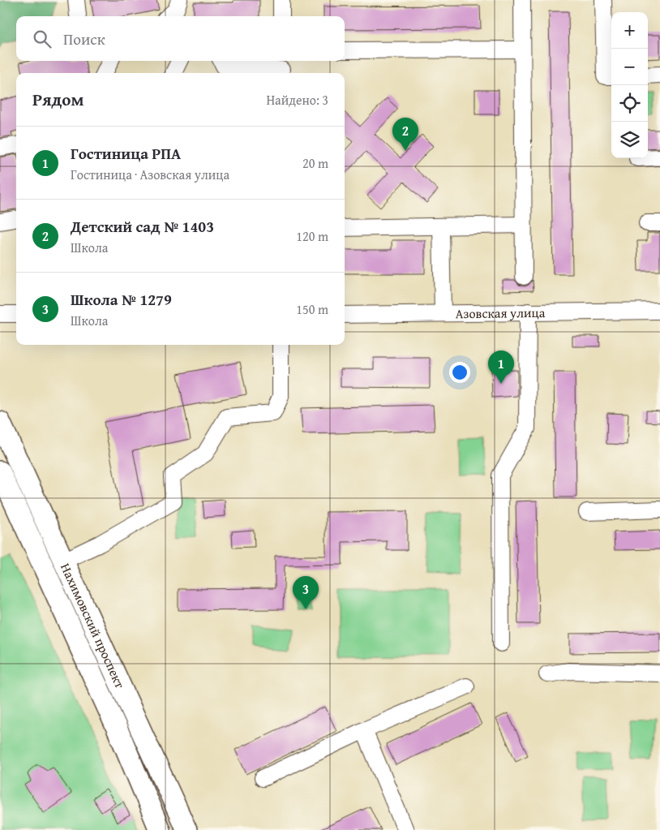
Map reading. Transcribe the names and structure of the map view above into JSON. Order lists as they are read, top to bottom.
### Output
{
  "streets": {
    "main road": ["Нахимовский проспект"],
    "street": ["Азовская улица"]
  },
  "page": {
    "map_buttons": ["+", "−"],
    "search": "Поиск",
    "heading": ["Рядом", "Найдено: 3"],
    "pins": ["2", "1", "3"],
    "list": [
      {
        "mark": "1",
        "name": "Гостиница РПА",
        "note": "Гостиница · Азовская улица",
        "value": "20 m"
      },
      {
        "mark": "2",
        "name": "Детский сад № 1403",
        "note": "Школа",
        "value": "120 m"
      },
      {
        "mark": "3",
        "name": "Школа № 1279",
        "note": "Школа",
        "value": "150 m"
      }
    ]
  }
}
